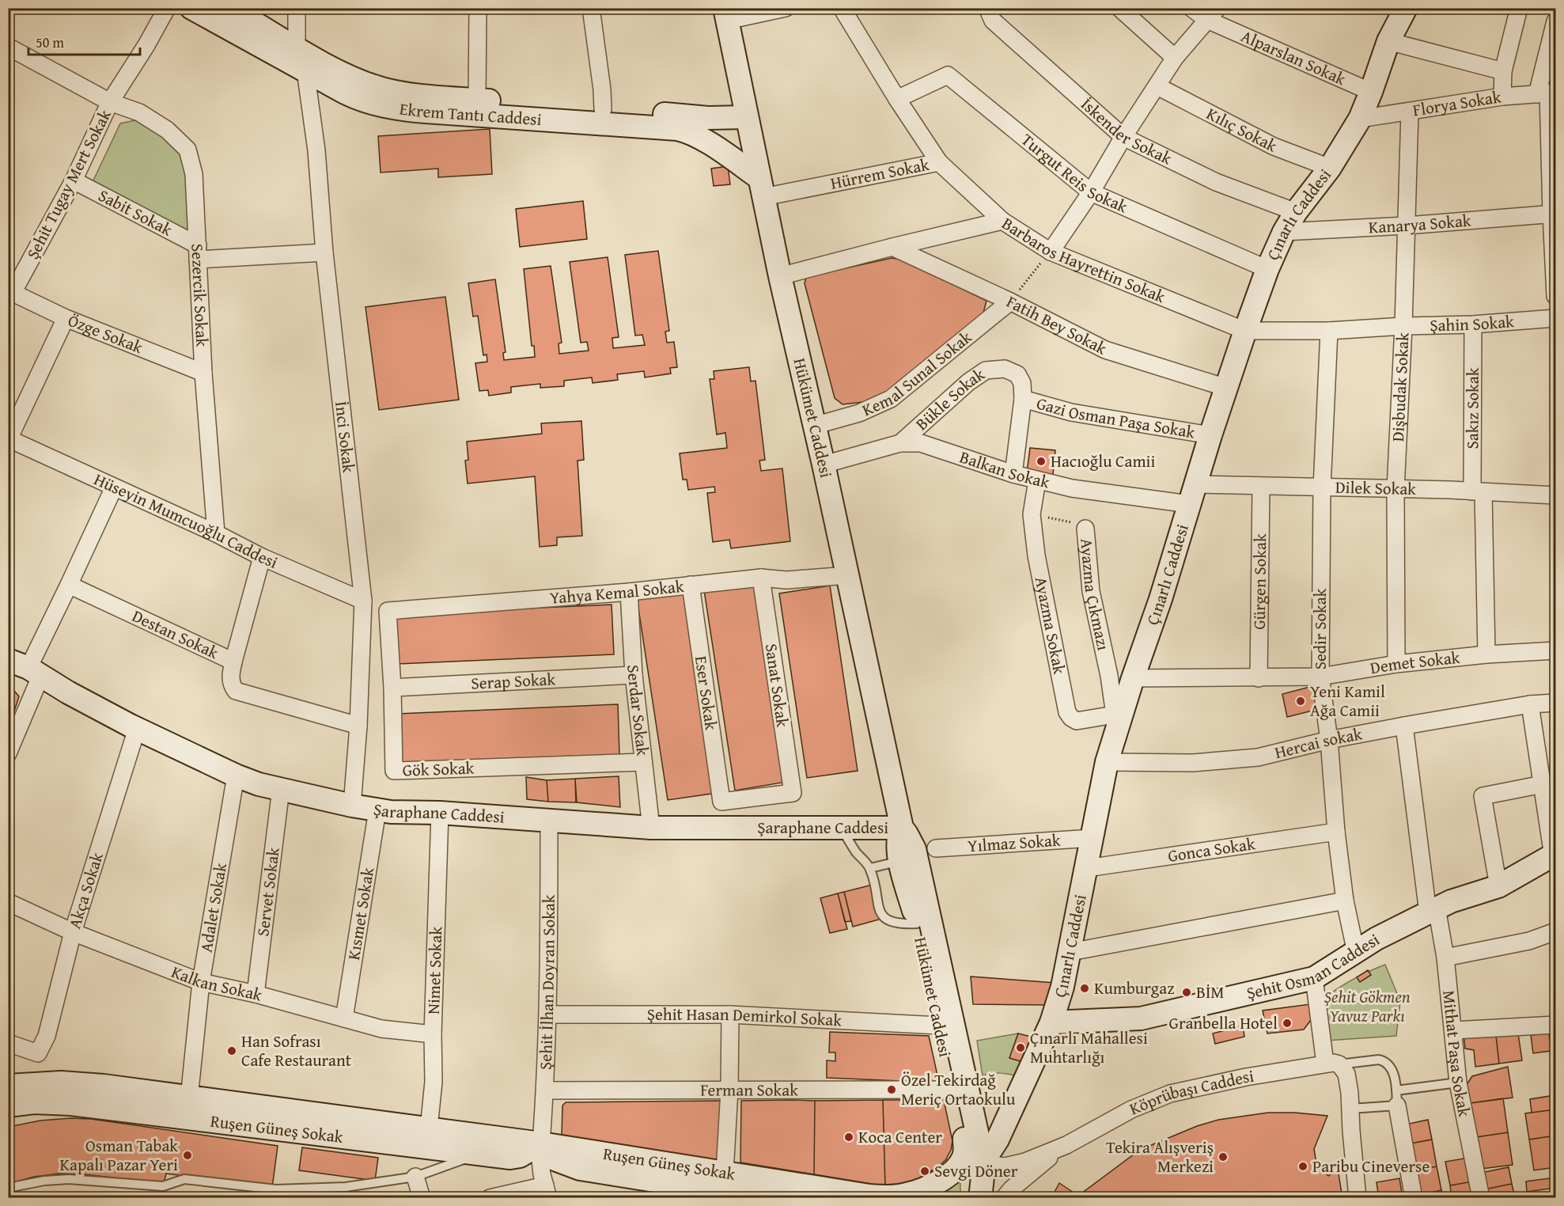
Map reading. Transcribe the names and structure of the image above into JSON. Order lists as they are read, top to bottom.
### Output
{
  "streets": {
    "street": [
      "Alparslan Sokak",
      "Florya Sokak",
      "Ekrem Tantı Caddesi",
      "Kılıç Sokak",
      "İskender Sokak",
      "Turgut Reis Sokak",
      "Hürrem Sokak",
      "Şehit Tugay Mert Sokak",
      "Sabit Sokak",
      "Çınarlı Caddesi",
      "Kanarya Sokak",
      "Barbaros Hayrettin Sokak",
      "Sezercik Sokak",
      "Şahin Sokak",
      "Fatih Bey Sokak",
      "Özge Sokak",
      "Kemal Sunal Sokak",
      "Dişbudak Sokak",
      "Bükle Sokak",
      "Sakız Sokak",
      "Gazi Osman Paşa Sokak",
      "Hükümet Caddesi",
      "İnci Sokak",
      "Balkan Sokak",
      "Dilek Sokak",
      "Hüseyin Mumcuoğlu Caddesi",
      "Gürgen Sokak",
      "Yahya Kemal Sokak",
      "Ayazma Çıkmazı",
      "Ayazma Sokak",
      "Sedir Sokak",
      "Destan Sokak",
      "Demet Sokak",
      "Serap Sokak",
      "Sanat Sokak",
      "Eser Sokak",
      "Serdar Sokak",
      "Hercai sokak",
      "Gök Sokak",
      "Şaraphane Caddesi",
      "Yılmaz Sokak",
      "Gonca Sokak",
      "Akça Sokak",
      "Servet Sokak",
      "Adalet Sokak",
      "Kısmet Sokak",
      "Şehit Osman Caddesi",
      "Nimet Sokak",
      "Kalkan Sokak",
      "Şehit İlhan Doyran Sokak",
      "Şehit Hasan Demirkol Sokak",
      "Mithat Paşa Sokak",
      "Ferman Sokak",
      "Köprübaşı Caddesi",
      "Ruşen Güneş Sokak"
    ]
  },
  "crossings": [
    ["Alparslan Sokak", "Çınarlı Caddesi"],
    ["Florya Sokak", "Çınarlı Caddesi"],
    ["Florya Sokak", "Dişbudak Sokak"],
    ["Ekrem Tantı Caddesi", "Hürrem Sokak"],
    ["Ekrem Tantı Caddesi", "Hükümet Caddesi"],
    ["Ekrem Tantı Caddesi", "İnci Sokak"],
    ["Kılıç Sokak", "Çınarlı Caddesi"],
    ["İskender Sokak", "Çınarlı Caddesi"],
    ["Turgut Reis Sokak", "Çınarlı Caddesi"],
    ["Hürrem Sokak", "Barbaros Hayrettin Sokak"],
    ["Hürrem Sokak", "Hükümet Caddesi"],
    ["Şehit Tugay Mert Sokak", "Sabit Sokak"],
    ["Şehit Tugay Mert Sokak", "Sezercik Sokak"],
    ["Şehit Tugay Mert Sokak", "Özge Sokak"],
    ["Sabit Sokak", "Sezercik Sokak"],
    ["Çınarlı Caddesi", "Kanarya Sokak"],
    ["Çınarlı Caddesi", "Barbaros Hayrettin Sokak"],
    ["Çınarlı Caddesi", "Şahin Sokak"],
    ["Çınarlı Caddesi", "Fatih Bey Sokak"],
    ["Çınarlı Caddesi", "Gazi Osman Paşa Sokak"],
    ["Çınarlı Caddesi", "Hükümet Caddesi"],
    ["Çınarlı Caddesi", "Balkan Sokak"],
    ["Çınarlı Caddesi", "Dilek Sokak"],
    ["Çınarlı Caddesi", "Ayazma Çıkmazı"],
    ["Çınarlı Caddesi", "Ayazma Sokak"],
    ["Çınarlı Caddesi", "Demet Sokak"],
    ["Çınarlı Caddesi", "Hercai sokak"],
    ["Çınarlı Caddesi", "Yılmaz Sokak"],
    ["Çınarlı Caddesi", "Gonca Sokak"],
    ["Çınarlı Caddesi", "Şehit Osman Caddesi"],
    ["Çınarlı Caddesi", "Köprübaşı Caddesi"],
    ["Kanarya Sokak", "Dişbudak Sokak"],
    ["Barbaros Hayrettin Sokak", "Şahin Sokak"],
    ["Barbaros Hayrettin Sokak", "Fatih Bey Sokak"],
    ["Barbaros Hayrettin Sokak", "Hükümet Caddesi"],
    ["Sezercik Sokak", "Özge Sokak"],
    ["Sezercik Sokak", "Hüseyin Mumcuoğlu Caddesi"],
    ["Şahin Sokak", "Dişbudak Sokak"],
    ["Şahin Sokak", "Sakız Sokak"],
    ["Şahin Sokak", "Sedir Sokak"],
    ["Fatih Bey Sokak", "Kemal Sunal Sokak"],
    ["Kemal Sunal Sokak", "Hükümet Caddesi"],
    ["Dişbudak Sokak", "Dilek Sokak"],
    ["Dişbudak Sokak", "Demet Sokak"],
    ["Bükle Sokak", "Gazi Osman Paşa Sokak"],
    ["Bükle Sokak", "Balkan Sokak"],
    ["Sakız Sokak", "Dilek Sokak"],
    ["Sakız Sokak", "Demet Sokak"],
    ["Hükümet Caddesi", "Balkan Sokak"],
    ["Hükümet Caddesi", "Yahya Kemal Sokak"],
    ["Hükümet Caddesi", "Şaraphane Caddesi"],
    ["Hükümet Caddesi", "Şehit Hasan Demirkol Sokak"],
    ["Hükümet Caddesi", "Ferman Sokak"],
    ["Hükümet Caddesi", "Köprübaşı Caddesi"],
    ["Hükümet Caddesi", "Ruşen Güneş Sokak"],
    ["İnci Sokak", "Hüseyin Mumcuoğlu Caddesi"],
    ["İnci Sokak", "Destan Sokak"],
    ["İnci Sokak", "Şaraphane Caddesi"],
    ["Balkan Sokak", "Dilek Sokak"],
    ["Balkan Sokak", "Ayazma Sokak"],
    ["Dilek Sokak", "Gürgen Sokak"],
    ["Dilek Sokak", "Sedir Sokak"],
    ["Gürgen Sokak", "Demet Sokak"],
    ["Yahya Kemal Sokak", "Sanat Sokak"],
    ["Yahya Kemal Sokak", "Eser Sokak"],
    ["Yahya Kemal Sokak", "Serdar Sokak"],
    ["Yahya Kemal Sokak", "Gök Sokak"],
    ["Ayazma Çıkmazı", "Ayazma Sokak"],
    ["Sedir Sokak", "Demet Sokak"],
    ["Sedir Sokak", "Hercai sokak"],
    ["Sedir Sokak", "Gonca Sokak"],
    ["Sedir Sokak", "Şehit Osman Caddesi"],
    ["Serap Sokak", "Serdar Sokak"],
    ["Serap Sokak", "Gök Sokak"],
    ["Sanat Sokak", "Eser Sokak"],
    ["Serdar Sokak", "Gök Sokak"],
    ["Serdar Sokak", "Şaraphane Caddesi"],
    ["Hercai sokak", "Mithat Paşa Sokak"],
    ["Şaraphane Caddesi", "Akça Sokak"],
    ["Şaraphane Caddesi", "Servet Sokak"],
    ["Şaraphane Caddesi", "Adalet Sokak"],
    ["Şaraphane Caddesi", "Kısmet Sokak"],
    ["Şaraphane Caddesi", "Nimet Sokak"],
    ["Şaraphane Caddesi", "Şehit İlhan Doyran Sokak"],
    ["Akça Sokak", "Kalkan Sokak"],
    ["Servet Sokak", "Kalkan Sokak"],
    ["Adalet Sokak", "Kalkan Sokak"],
    ["Adalet Sokak", "Ruşen Güneş Sokak"],
    ["Kısmet Sokak", "Kalkan Sokak"],
    ["Şehit Osman Caddesi", "Mithat Paşa Sokak"],
    ["Nimet Sokak", "Kalkan Sokak"],
    ["Nimet Sokak", "Ruşen Güneş Sokak"],
    ["Şehit İlhan Doyran Sokak", "Şehit Hasan Demirkol Sokak"],
    ["Şehit İlhan Doyran Sokak", "Ferman Sokak"],
    ["Şehit İlhan Doyran Sokak", "Ruşen Güneş Sokak"]
  ],
  "parks": ["Şehit Gökmen Yavuz Parkı"],
  "places": [
    "Hacıoğlu Camii",
    "Yeni Kamil Ağa Camii",
    "Kumburgaz",
    "BİM",
    "Granbella Hotel",
    "Çınarlı Mahallesi Muhtarlığı",
    "Han Sofrası Cafe Restaurant",
    "Özel Tekirdağ Meriç Ortaokulu",
    "Koca Center",
    "Osman Tabak Kapalı Pazar Yeri",
    "Tekira Alışveriş Merkezi",
    "Paribu Cineverse",
    "Sevgi Döner"
  ],
  "scale_bar": "50 m"
}
